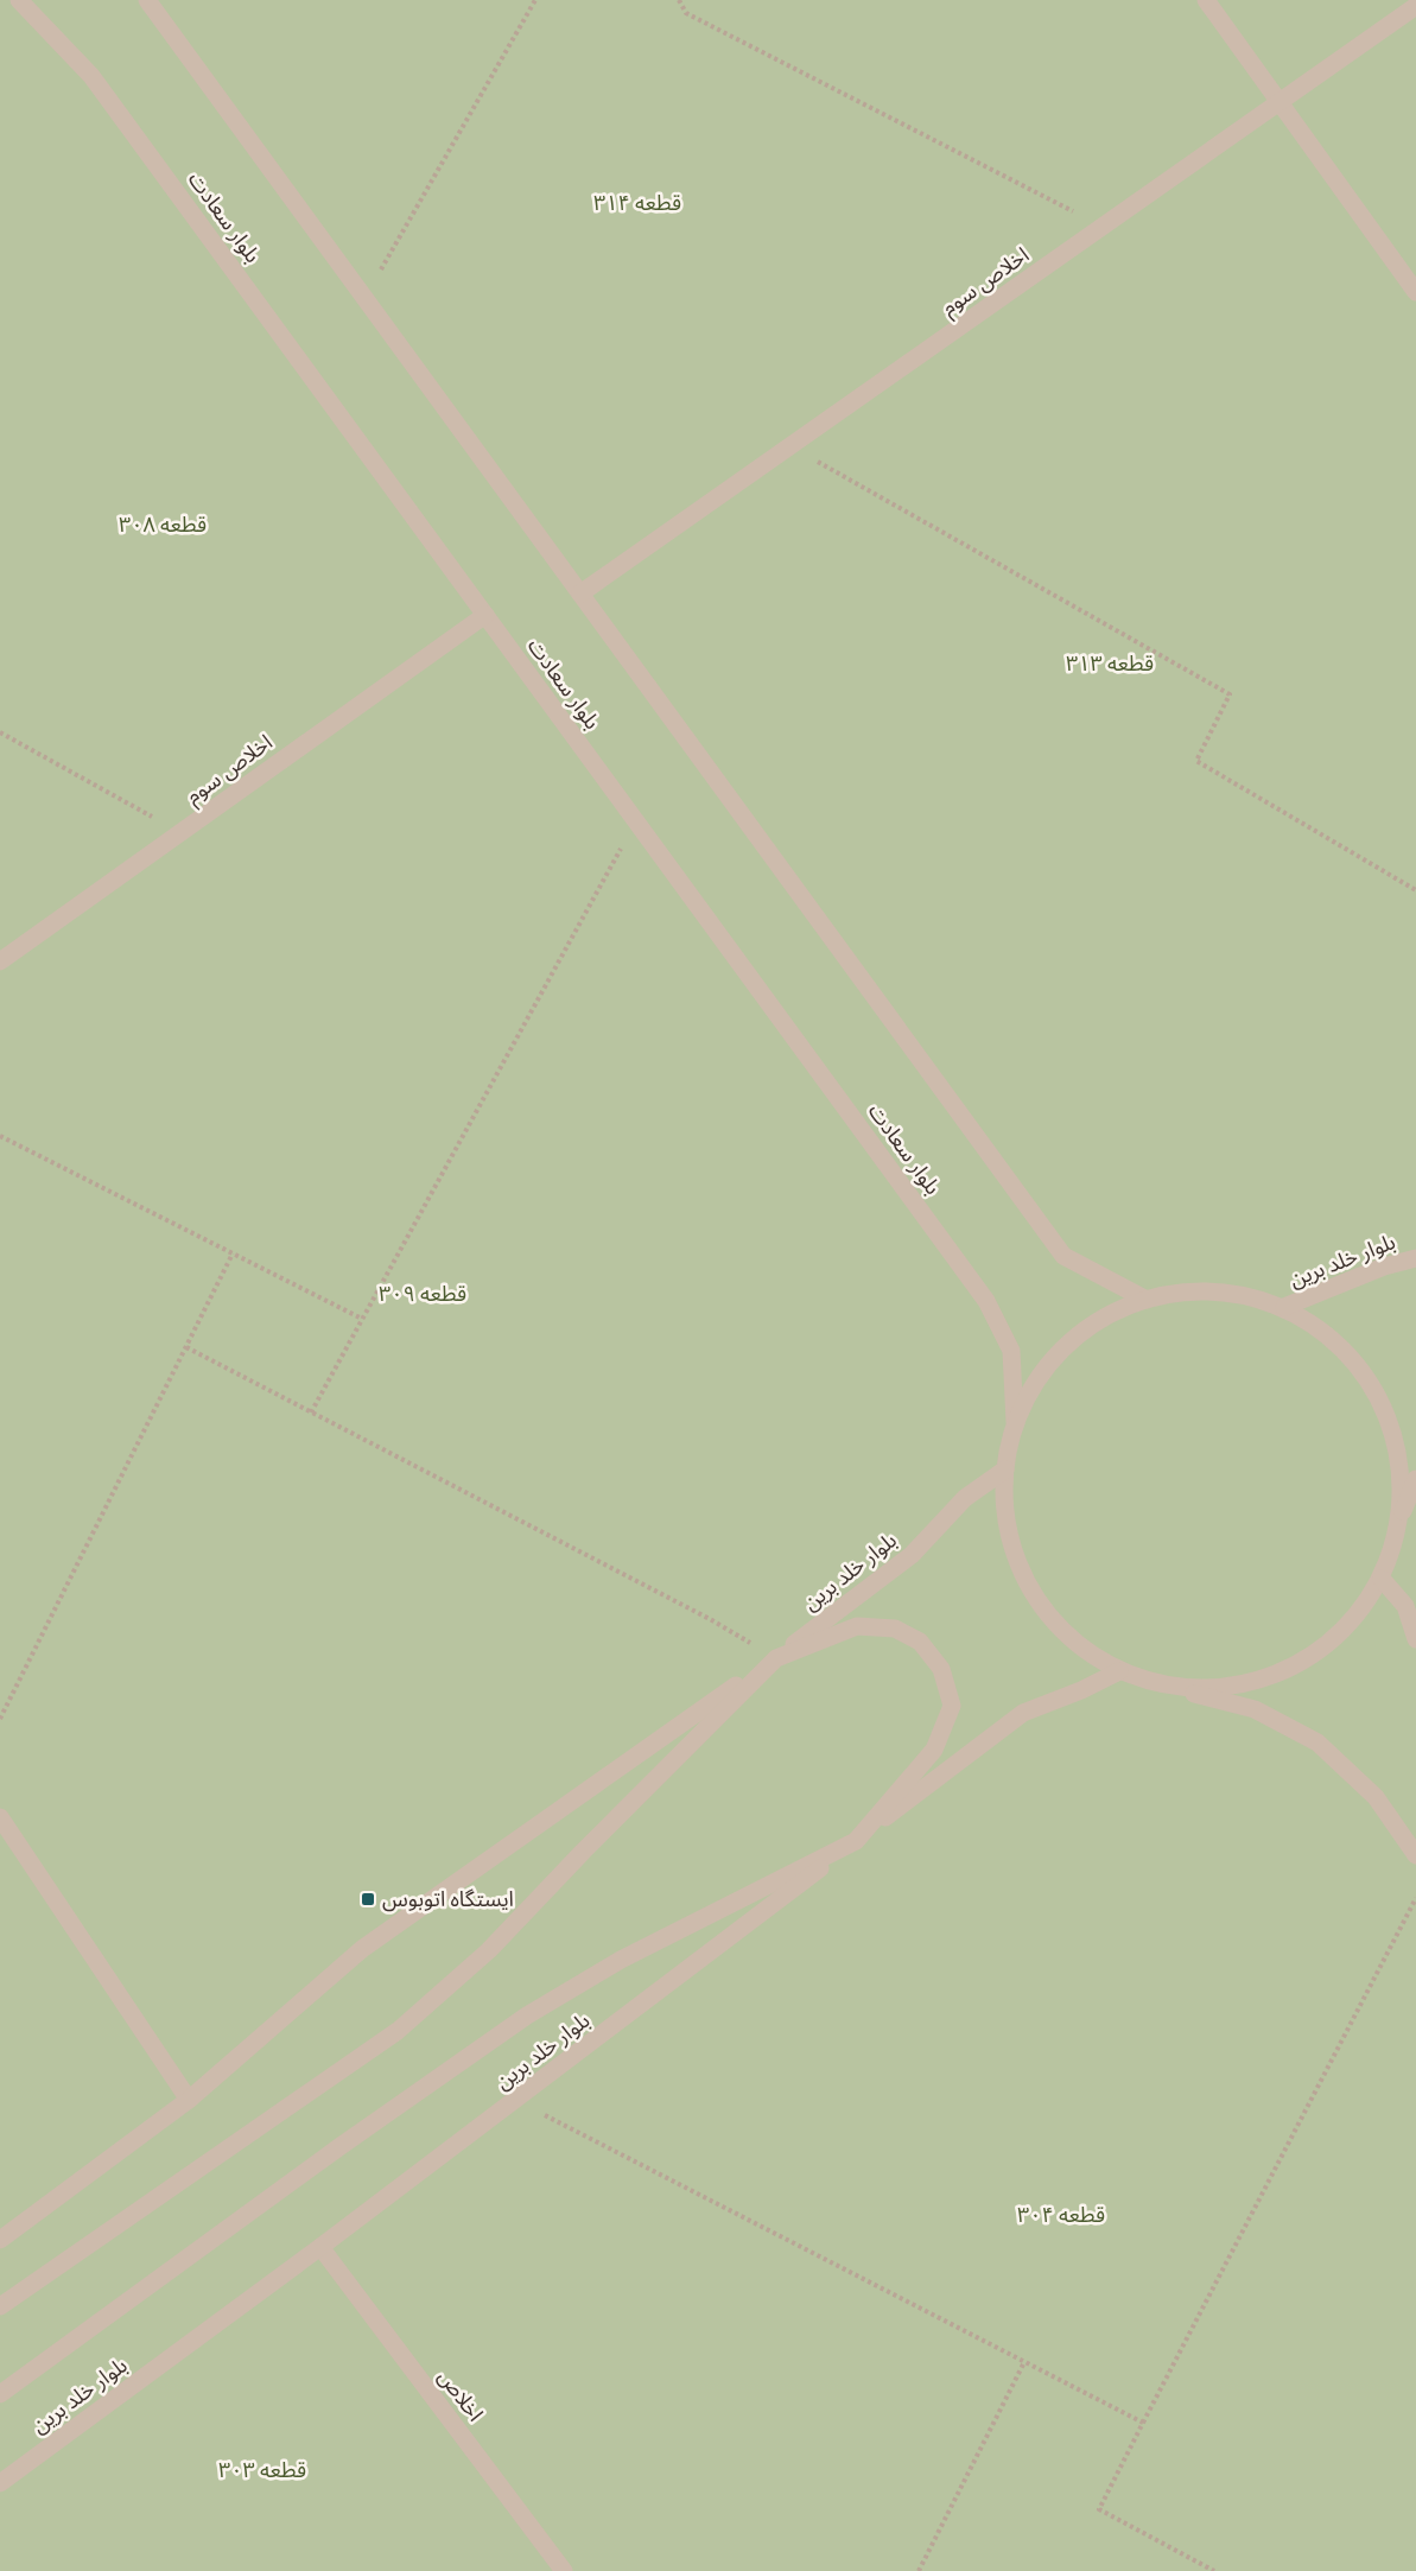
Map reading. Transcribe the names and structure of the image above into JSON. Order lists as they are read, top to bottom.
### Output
{
  "streets": {
    "street": [
      "بلوار سعادت",
      "اخلاص سوم",
      "بلوار خلد برین",
      "اخلاص"
    ]
  },
  "crossings": [
    ["بلوار سعادت", "اخلاص سوم"],
    ["بلوار خلد برین", "اخلاص"]
  ],
  "parks": [
    "قطعه ۳۱۴",
    "قطعه ۳۰۸",
    "قطعه ۳۱۳",
    "قطعه ۳۰۹",
    "قطعه ۳۰۴",
    "قطعه ۳۰۳"
  ],
  "places": {
    "transit": ["ایستگاه اتوبوس"]
  }
}
